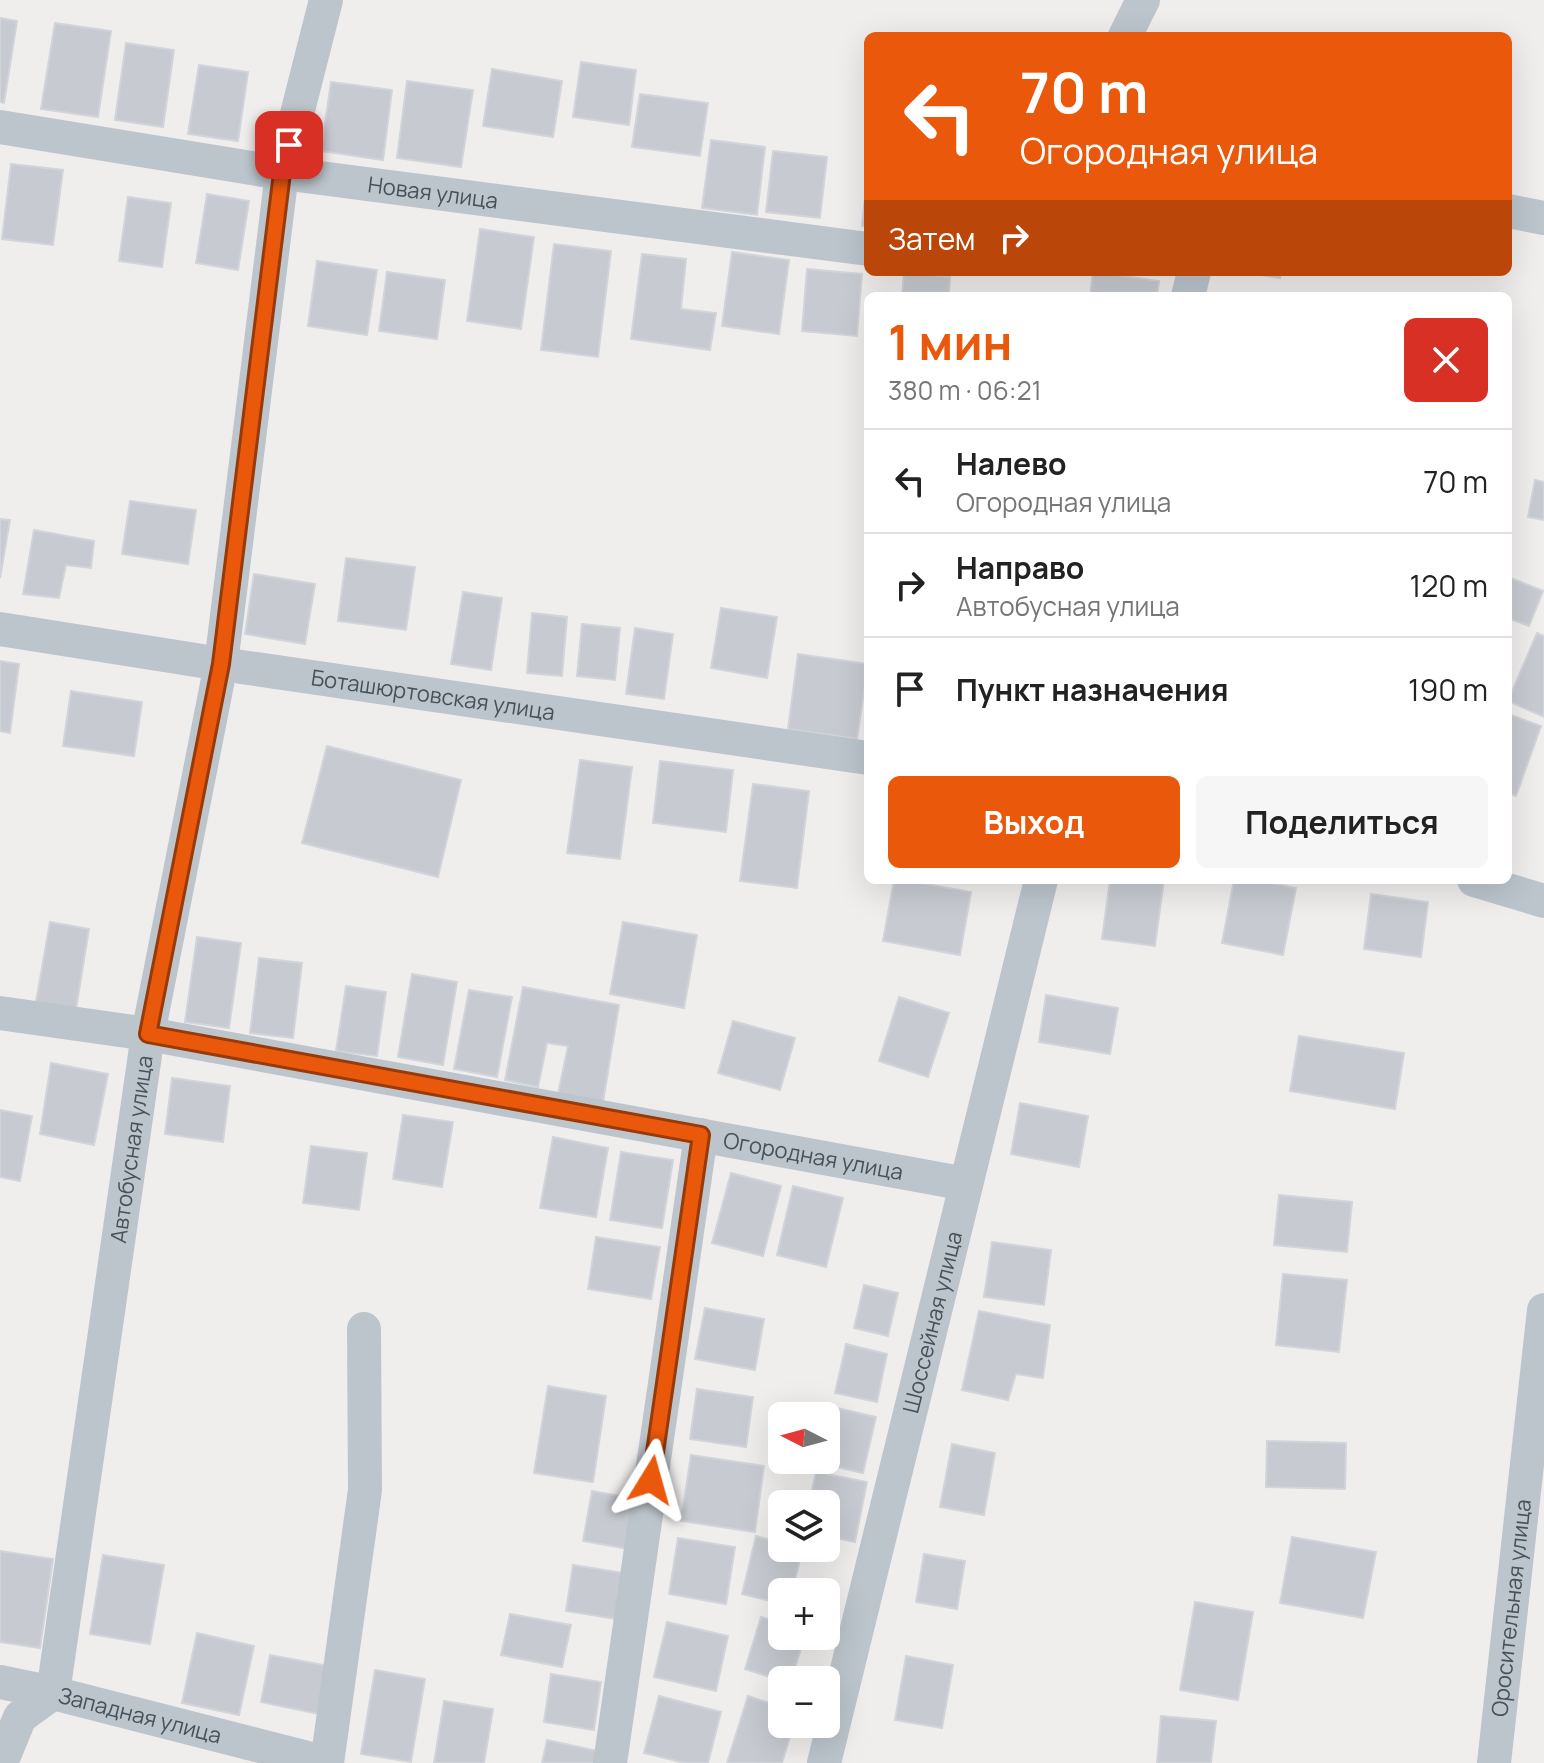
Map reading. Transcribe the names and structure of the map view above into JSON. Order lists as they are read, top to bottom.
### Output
{
  "streets": {
    "street": [
      "Новая улица",
      "Боташюртовская улица",
      "Автобусная улица",
      "Огородная улица",
      "Шоссейная улица",
      "Оросительная улица",
      "Западная улица"
    ]
  },
  "crossings": [
    ["Новая улица", "Автобусная улица"],
    ["Боташюртовская улица", "Автобусная улица"],
    ["Автобусная улица", "Огородная улица"],
    ["Автобусная улица", "Западная улица"],
    ["Огородная улица", "Шоссейная улица"]
  ],
  "north": "left",
  "page": {
    "turn": ["70 m", "Огородная улица"],
    "then": "Затем",
    "heading": ["1 мин", "380 m · 06:21"],
    "list": [
      {
        "name": "Налево",
        "note": "Огородная улица",
        "value": "70 m"
      },
      {
        "name": "Направо",
        "note": "Автобусная улица",
        "value": "120 m"
      },
      {
        "name": "Пункт назначения",
        "value": "190 m"
      }
    ],
    "buttons": ["Выход", "Поделиться"],
    "map_buttons": ["+", "−"]
  }
}
